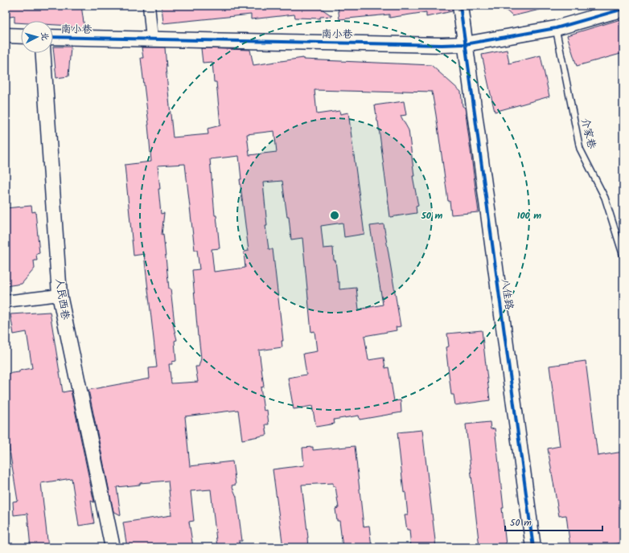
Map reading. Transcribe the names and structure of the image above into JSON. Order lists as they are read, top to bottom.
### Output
{
  "streets": {
    "street": ["南小巷", "八佳路", "人民西巷"],
    "lane": ["介家巷"]
  },
  "crossings": [
    ["南小巷", "介家巷"],
    ["南小巷", "八佳路"]
  ],
  "scale_bar": "50 m",
  "north": "right",
  "rings": ["50 m", "100 m"]
}
